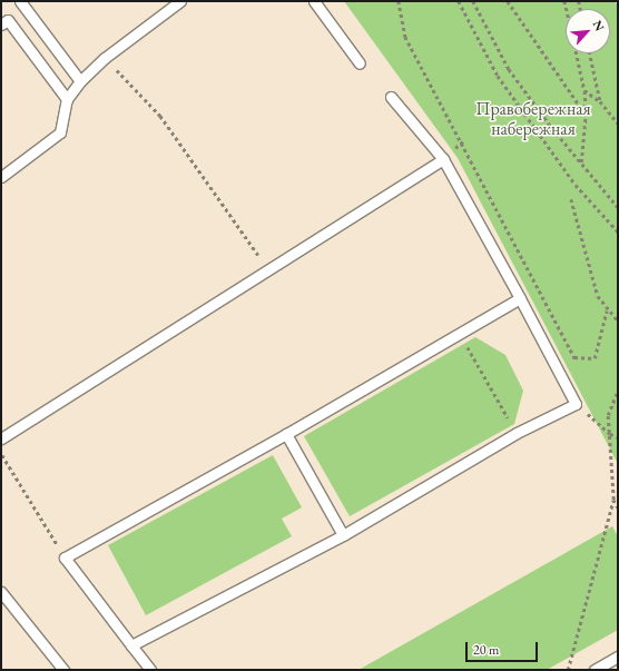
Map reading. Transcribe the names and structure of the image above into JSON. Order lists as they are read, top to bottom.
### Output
{
  "parks": ["Правобережная набережная"],
  "scale_bar": "20 m",
  "north": "top right"
}
